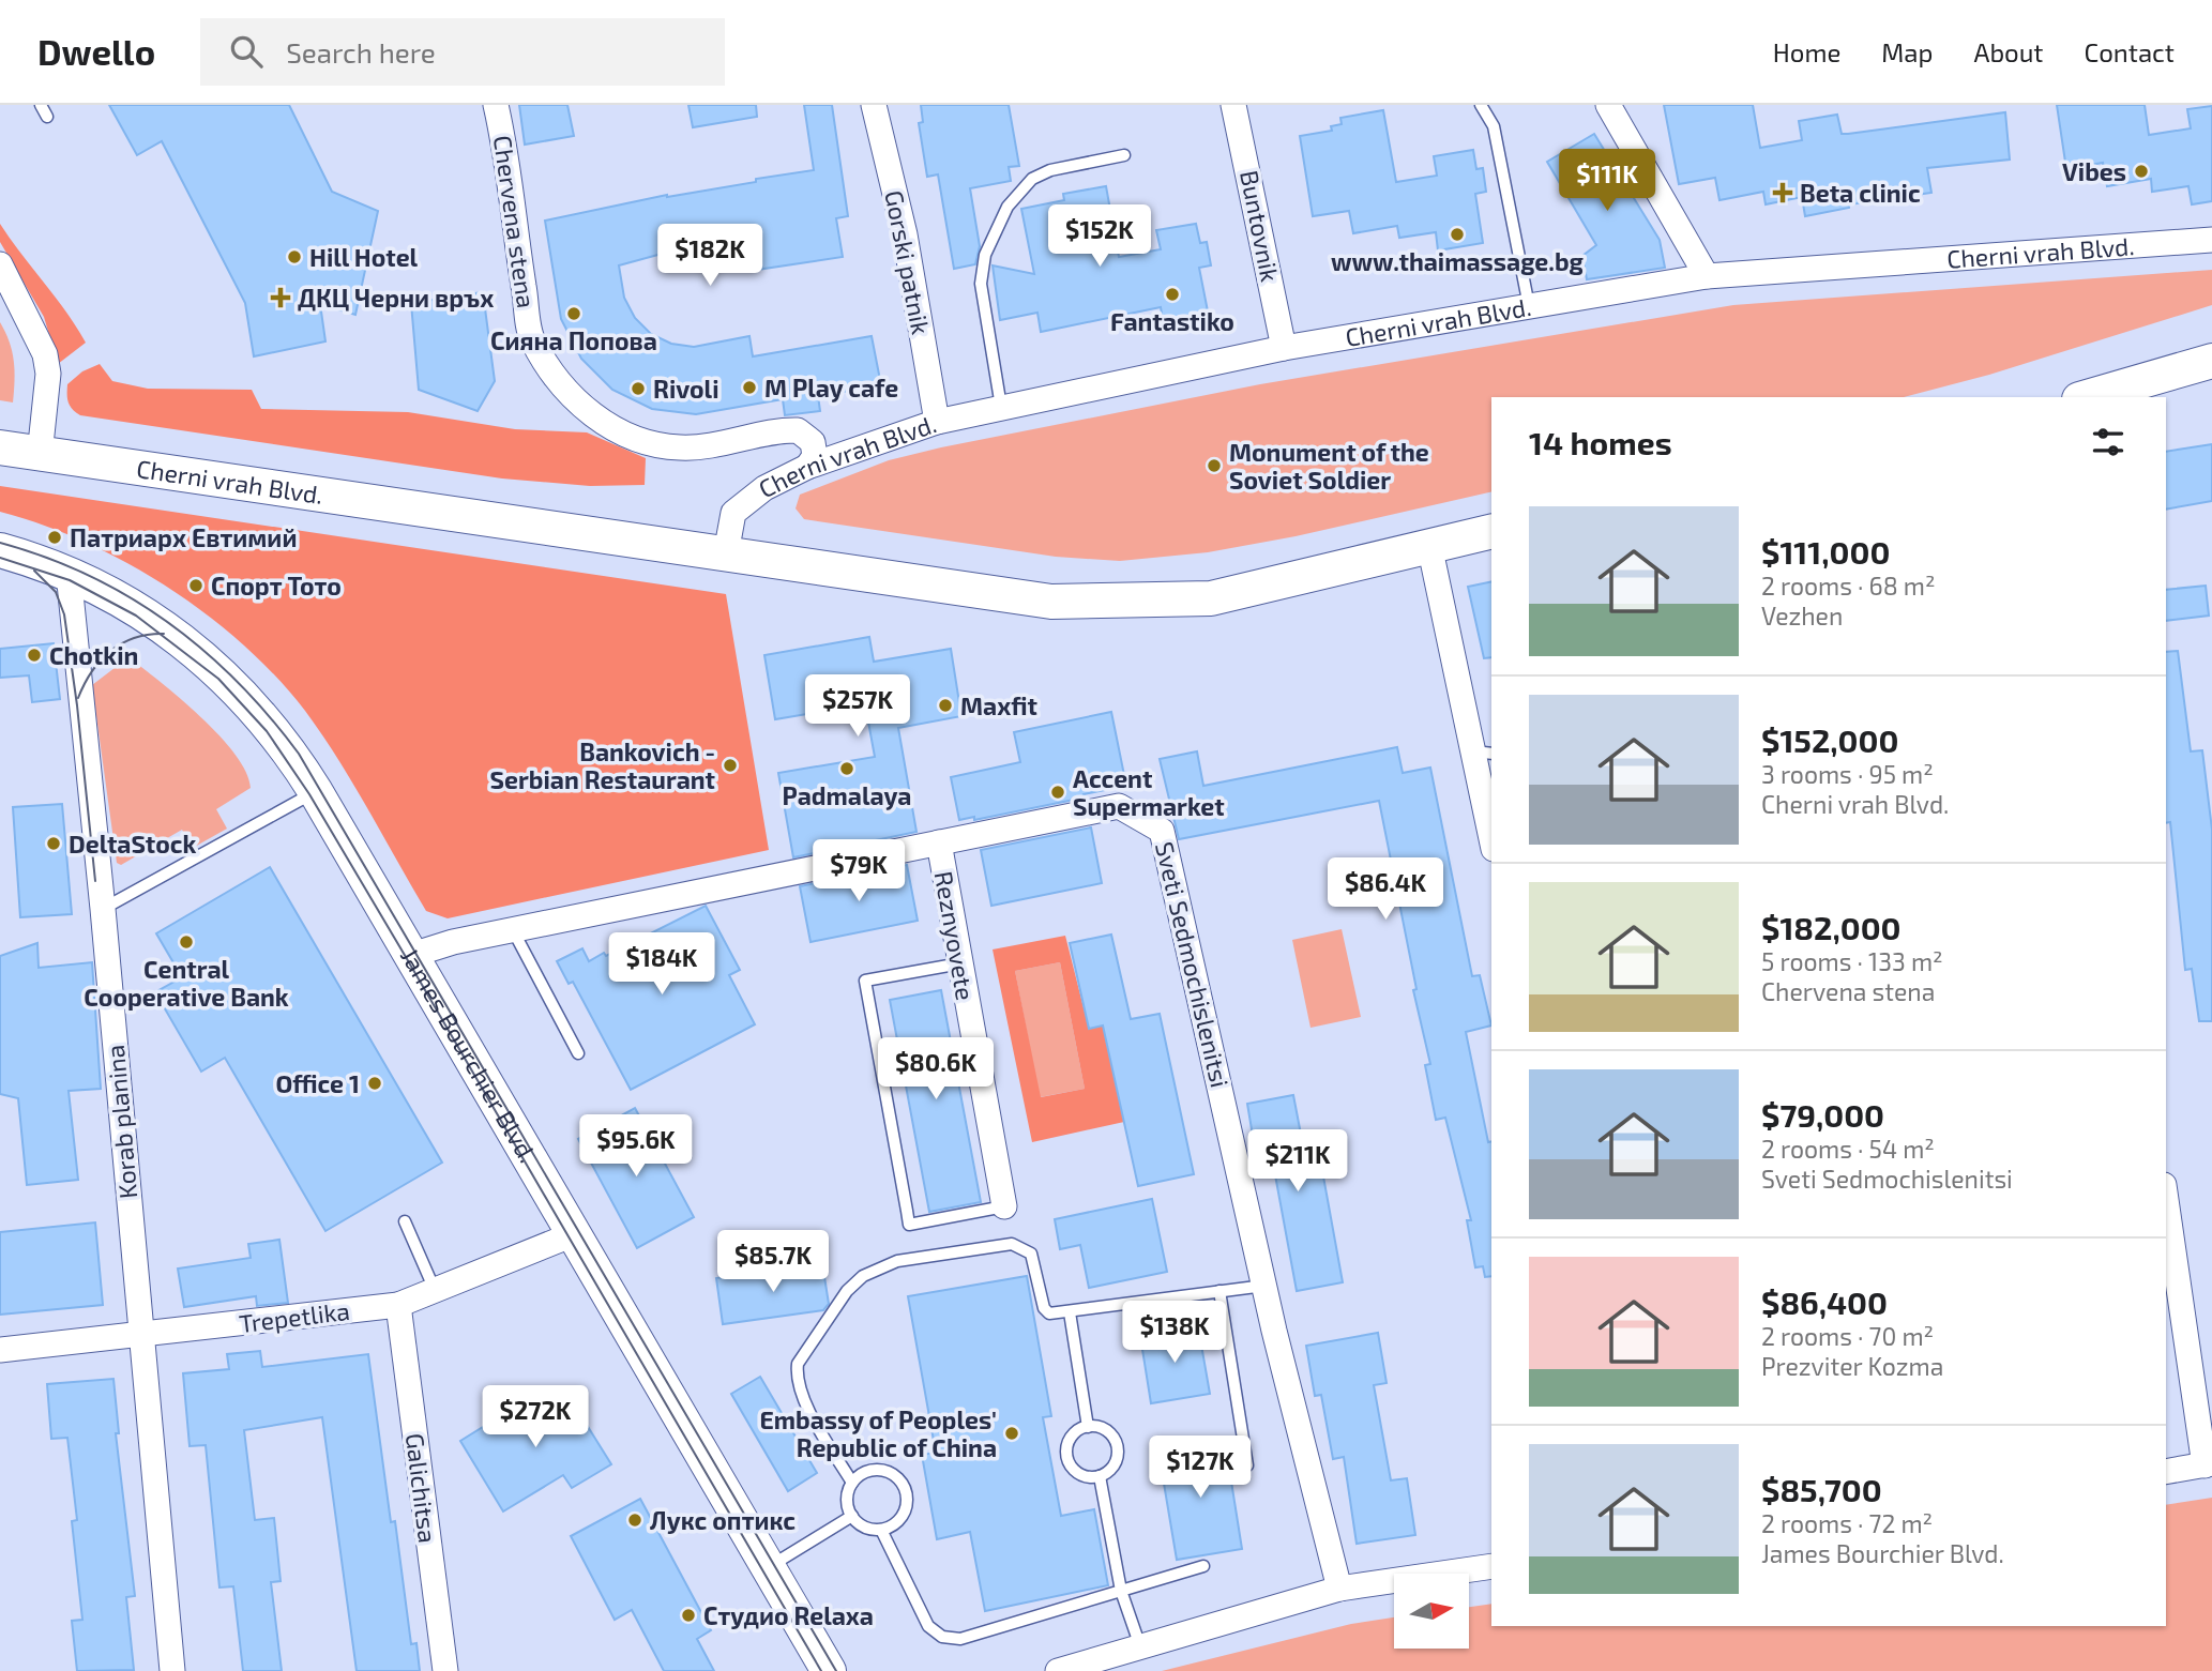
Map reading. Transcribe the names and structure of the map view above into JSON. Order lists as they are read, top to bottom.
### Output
{
  "streets": {
    "main road": ["Cherni vrah Blvd.", "James Bourchier Blvd."],
    "street": [
      "Chervena stena",
      "Buntovnik",
      "Gorski patnik",
      "Reznyovete",
      "Sveti Sedmochislenitsi",
      "Korab planina",
      "Trepetlika",
      "Galichitsa"
    ]
  },
  "crossings": [
    ["Chervena stena", "Cherni vrah Blvd."],
    ["Buntovnik", "Cherni vrah Blvd."],
    ["Cherni vrah Blvd.", "Gorski patnik"],
    ["Reznyovete", "Sveti Sedmochislenitsi"],
    ["Sveti Sedmochislenitsi", "James Bourchier Blvd."],
    ["James Bourchier Blvd.", "Korab planina"],
    ["James Bourchier Blvd.", "Trepetlika"],
    ["Korab planina", "Trepetlika"],
    ["Trepetlika", "Galichitsa"]
  ],
  "places": {
    "other": [
      "Vibes",
      "www.thaimassage.bg",
      "Hill Hotel",
      "Fantastiko",
      "Сияна Попова",
      "M Play cafe",
      "Rivoli",
      "Monument of the Soviet Soldier",
      "Патриарх Евтимий",
      "Спорт Тото",
      "Chotkin",
      "Maxfit",
      "Bankovich - Serbian Restaurant",
      "Padmalaya",
      "Accent Supermarket",
      "DeltaStock",
      "Central Cooperative Bank",
      "Office 1",
      "Embassy of Peoples' Republic of China",
      "Лукс оптикс",
      "Студио Relaxa"
    ],
    "health": ["Beta clinic", "ДКЦ Черни връх"]
  },
  "north": "right",
  "page": {
    "header": "Dwello",
    "search": "Search here",
    "nav": [
      "Home",
      "Map",
      "About",
      "Contact"
    ],
    "price": [
      "$111K",
      "$152K",
      "$182K",
      "$257K",
      "$79K",
      "$86.4K",
      "$184K",
      "$80.6K",
      "$95.6K",
      "$211K",
      "$85.7K",
      "$138K",
      "$272K",
      "$127K"
    ],
    "heading": "14 homes",
    "list": [
      {
        "name": "$111,000",
        "note": "2 rooms · 68 m² · Vezhen"
      },
      {
        "name": "$152,000",
        "note": "3 rooms · 95 m² · Cherni vrah Blvd."
      },
      {
        "name": "$182,000",
        "note": "5 rooms · 133 m² · Chervena stena"
      },
      {
        "name": "$79,000",
        "note": "2 rooms · 54 m² · Sveti Sedmochislenitsi"
      },
      {
        "name": "$86,400",
        "note": "2 rooms · 70 m² · Prezviter Kozma"
      },
      {
        "name": "$85,700",
        "note": "2 rooms · 72 m² · James Bourchier Blvd."
      }
    ]
  }
}
